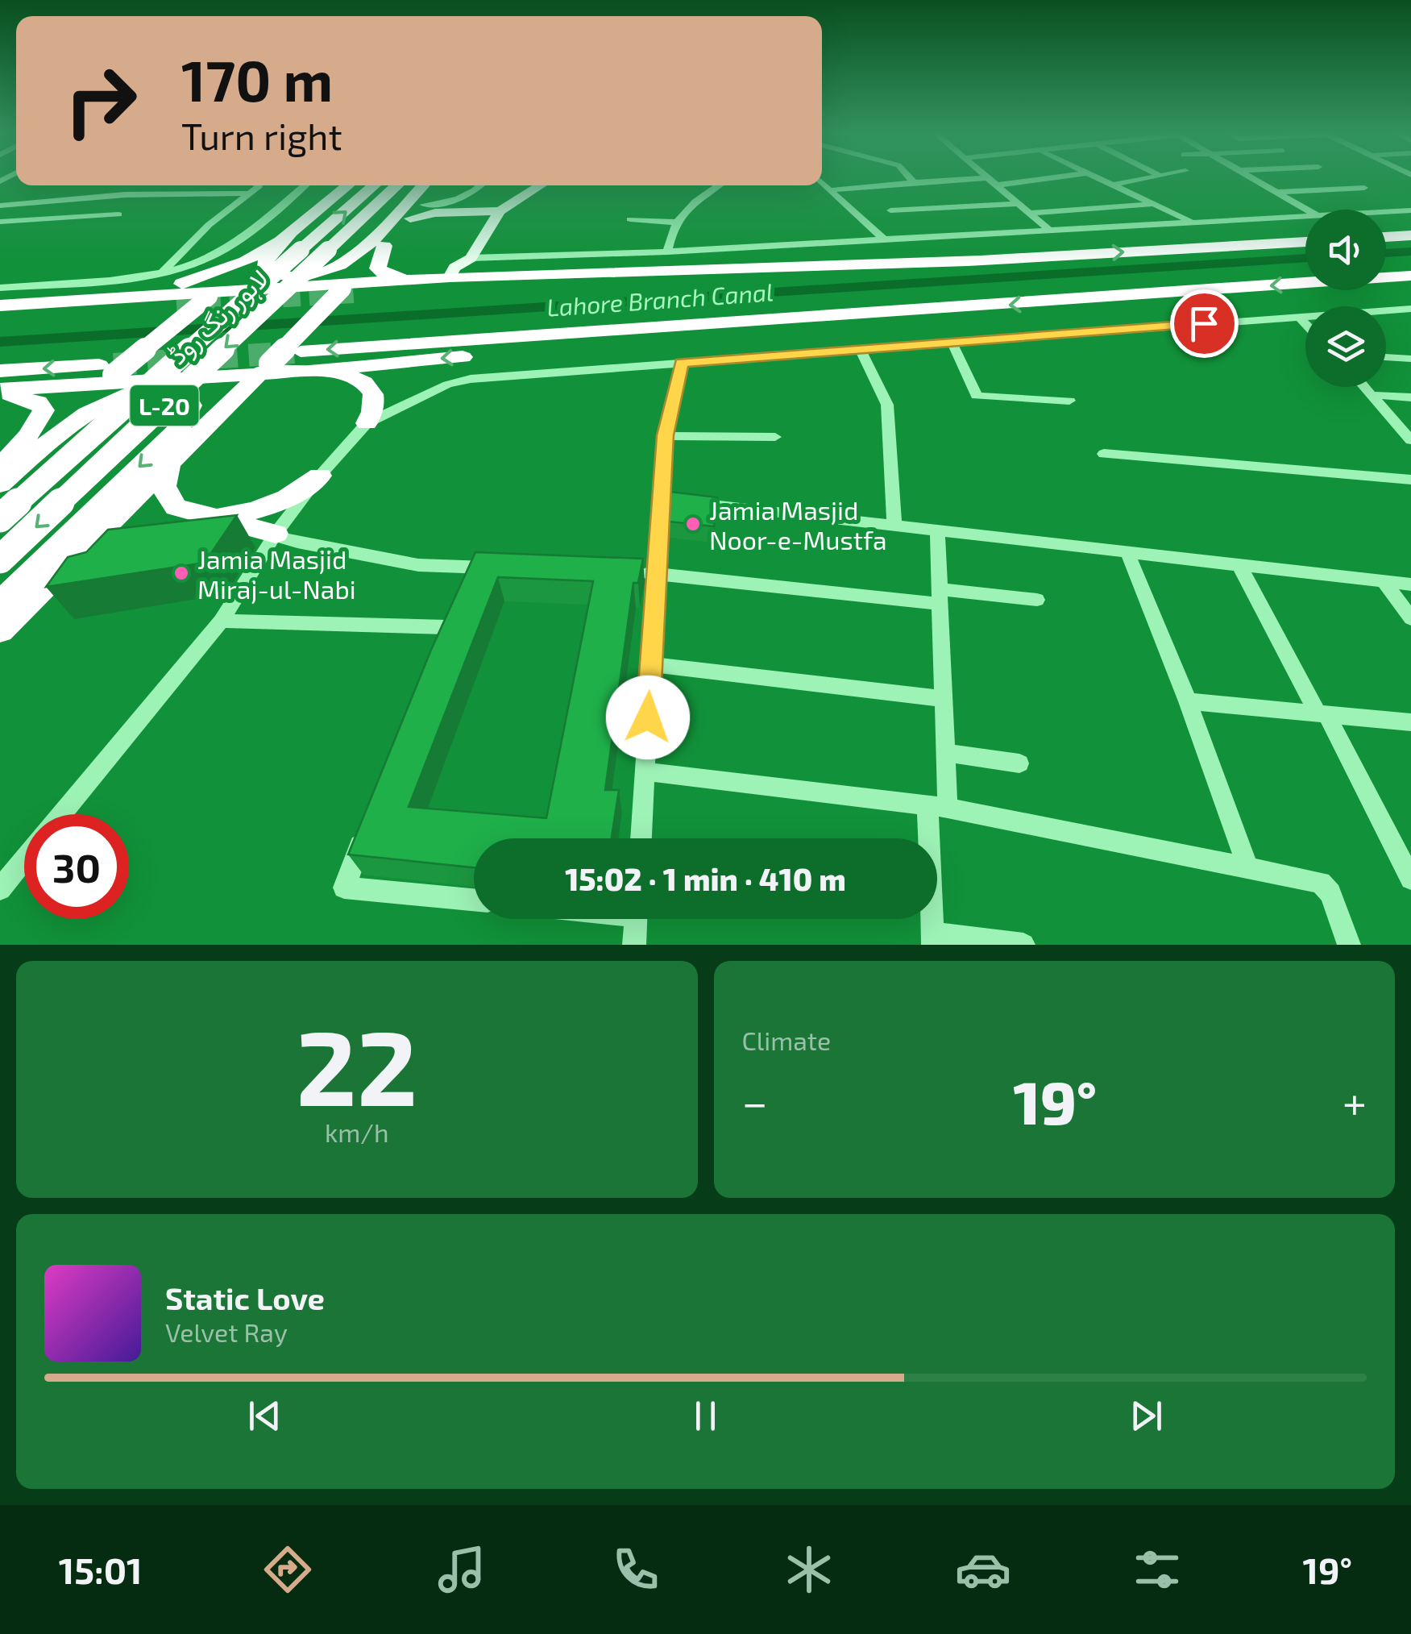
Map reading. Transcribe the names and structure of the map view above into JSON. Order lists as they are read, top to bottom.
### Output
{
  "streets": {
    "highway": ["لاہور رنگ روڈ", "L-20"]
  },
  "water": ["Lahore Branch Canal"],
  "places": ["Jamia Masjid Noor-e-Mustfa", "Jamia Masjid Miraj-ul-Nabi"],
  "page": {
    "turn": ["170 m", "Turn right"],
    "limit": "30",
    "trip": "15:02 · 1 min · 410 m",
    "tile": [
      ["22", "km/h"],
      "Climate"
    ],
    "heat": ["−", "19°", "+"],
    "song": ["Static Love", "Velvet Ray"],
    "tabs": ["15:01", "19°"]
  }
}
